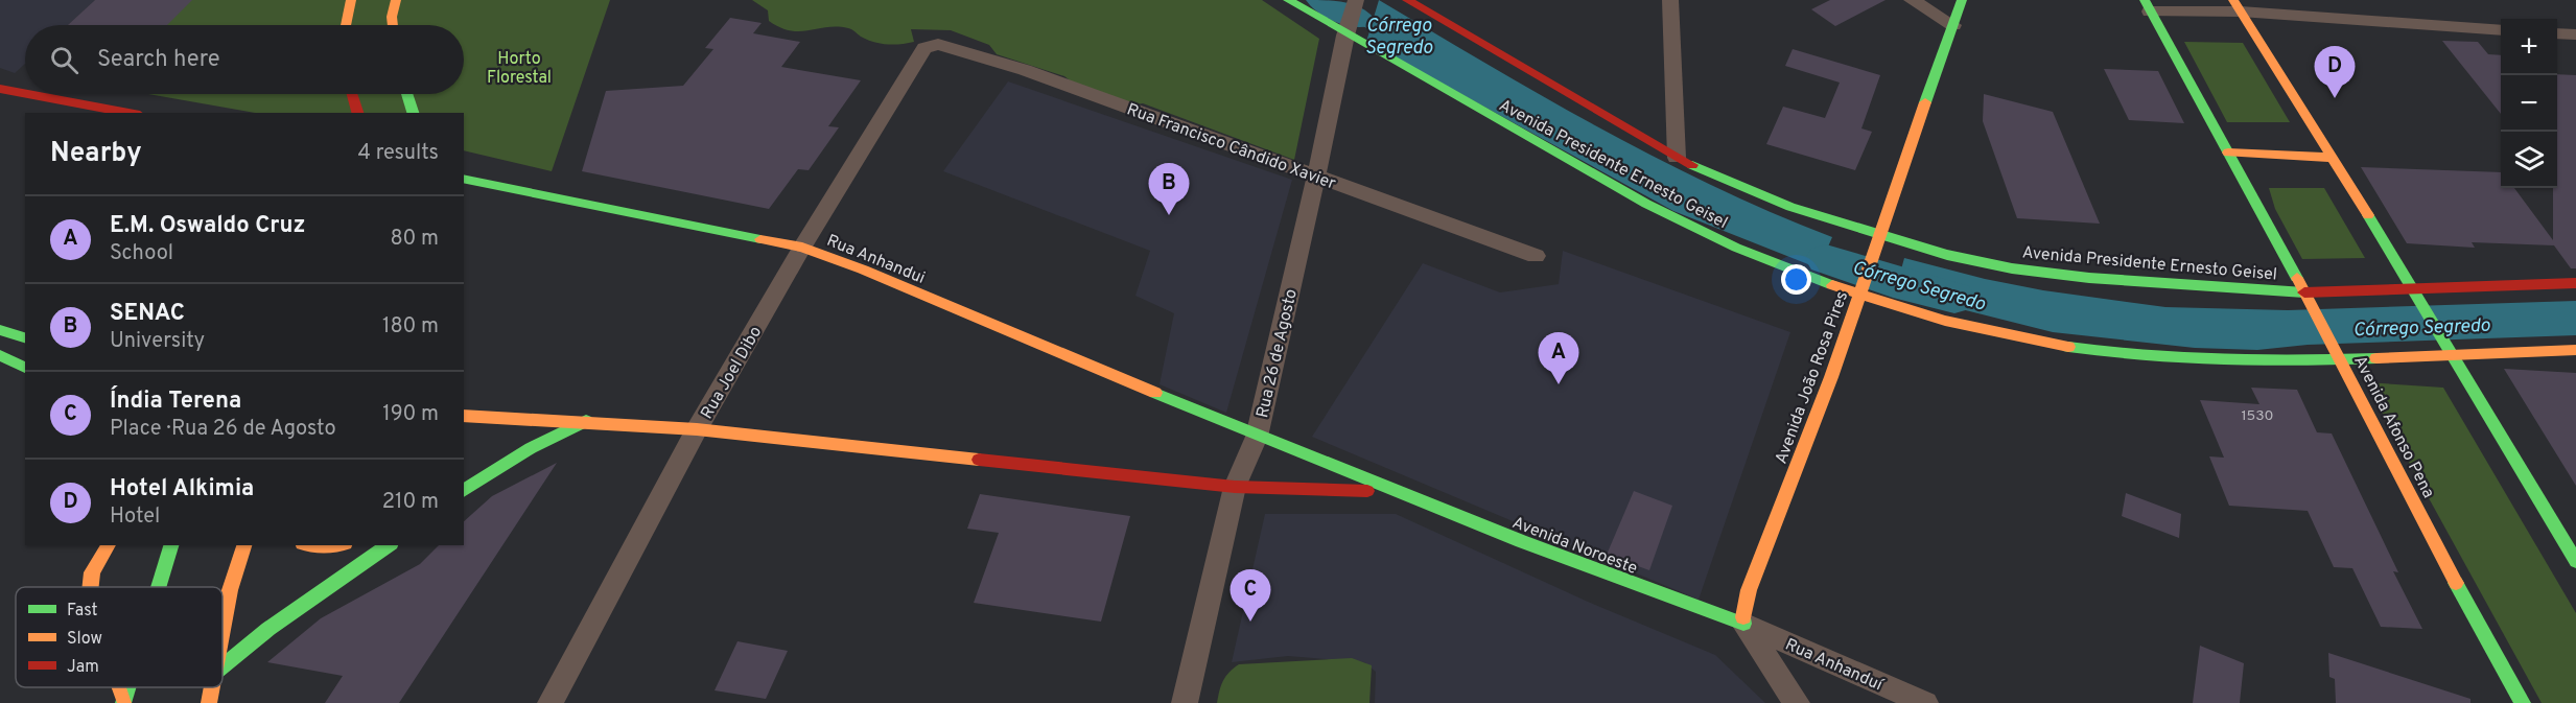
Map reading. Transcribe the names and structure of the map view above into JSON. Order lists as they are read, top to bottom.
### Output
{
  "streets": {
    "main road": [
      "Avenida Presidente Ernesto Geisel",
      "Rua Anhandui",
      "Avenida João Rosa Pires",
      "Avenida Afonso Pena",
      "Avenida Noroeste"
    ],
    "street": [
      "Rua Francisco Cândido Xavier",
      "Rua 26 de Agosto",
      "Rua Joel Dibo",
      "Rua Anhanduí"
    ]
  },
  "crossings": [
    ["Rua Francisco Cândido Xavier", "Rua 26 de Agosto"],
    ["Rua Francisco Cândido Xavier", "Rua Joel Dibo"],
    ["Avenida Presidente Ernesto Geisel", "Rua 26 de Agosto"],
    ["Avenida Presidente Ernesto Geisel", "Avenida João Rosa Pires"],
    ["Avenida Presidente Ernesto Geisel", "Avenida Afonso Pena"],
    ["Rua Anhandui", "Rua 26 de Agosto"],
    ["Rua Anhandui", "Rua Joel Dibo"],
    ["Rua Anhandui", "Avenida Noroeste"],
    ["Rua 26 de Agosto", "Avenida Noroeste"],
    ["Rua Joel Dibo", "Avenida Noroeste"],
    ["Avenida João Rosa Pires", "Avenida Noroeste"],
    ["Avenida João Rosa Pires", "Rua Anhanduí"],
    ["Avenida Noroeste", "Rua Anhanduí"]
  ],
  "water": ["Córrego Segredo"],
  "parks": ["Horto Florestal"],
  "house_numbers": ["1530"],
  "legend": ["Fast", "Slow", "Jam"],
  "page": {
    "map_buttons": ["+", "−"],
    "search": "Search here",
    "pins": [
      "D",
      "B",
      "A",
      "C"
    ],
    "heading": ["Nearby", "4 results"],
    "list": [
      {
        "mark": "A",
        "name": "E.M. Oswaldo Cruz",
        "note": "School",
        "value": "80 m"
      },
      {
        "mark": "B",
        "name": "SENAC",
        "note": "University",
        "value": "180 m"
      },
      {
        "mark": "C",
        "name": "Índia Terena",
        "note": "Place · Rua 26 de Agosto",
        "value": "190 m"
      },
      {
        "mark": "D",
        "name": "Hotel Alkimia",
        "note": "Hotel",
        "value": "210 m"
      }
    ]
  }
}
